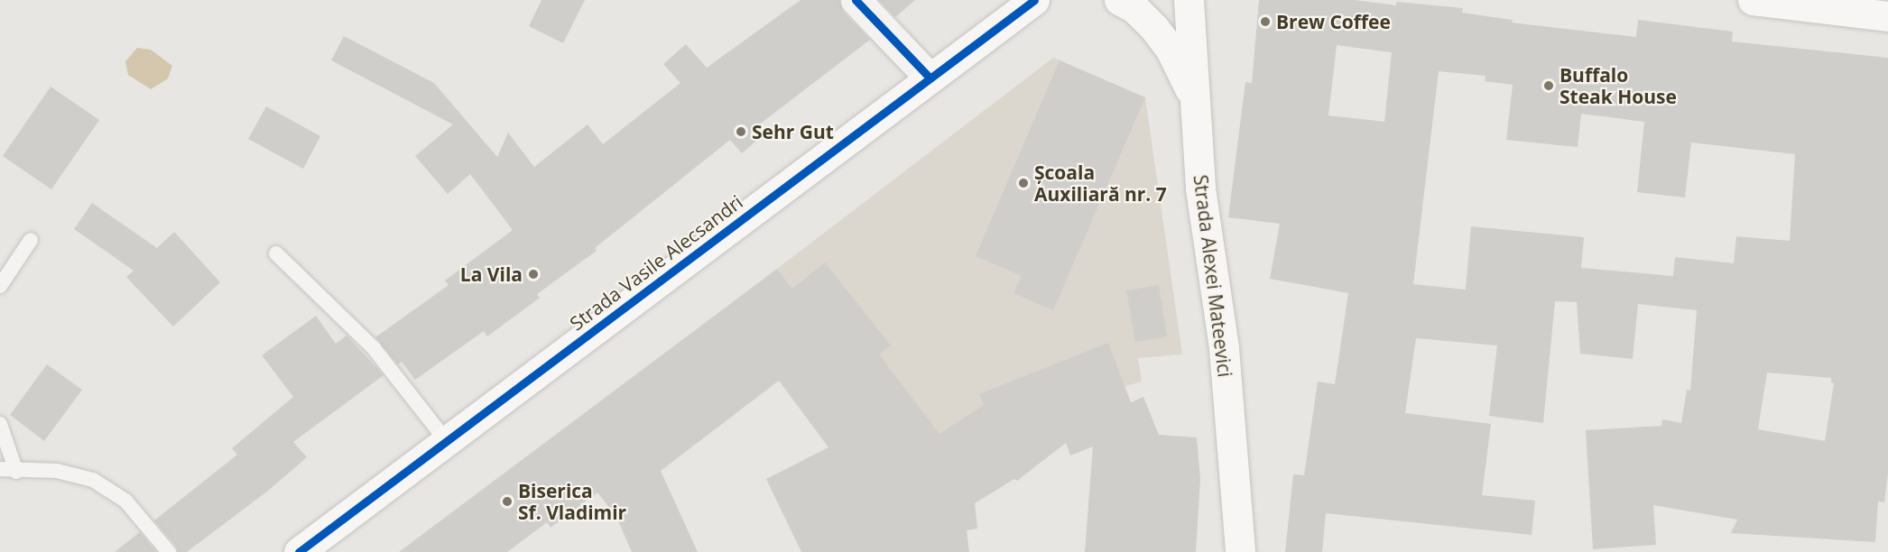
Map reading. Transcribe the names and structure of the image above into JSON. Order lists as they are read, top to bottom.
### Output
{
  "streets": {
    "main road": ["Strada Vasile Alecsandri", "Strada Alexei Mateevici"]
  },
  "places": [
    "Brew Coffee",
    "Buffalo Steak House",
    "Sehr Gut",
    "Școala Auxiliară nr. 7",
    "La Vila",
    "Biserica Sf. Vladimir"
  ]
}
